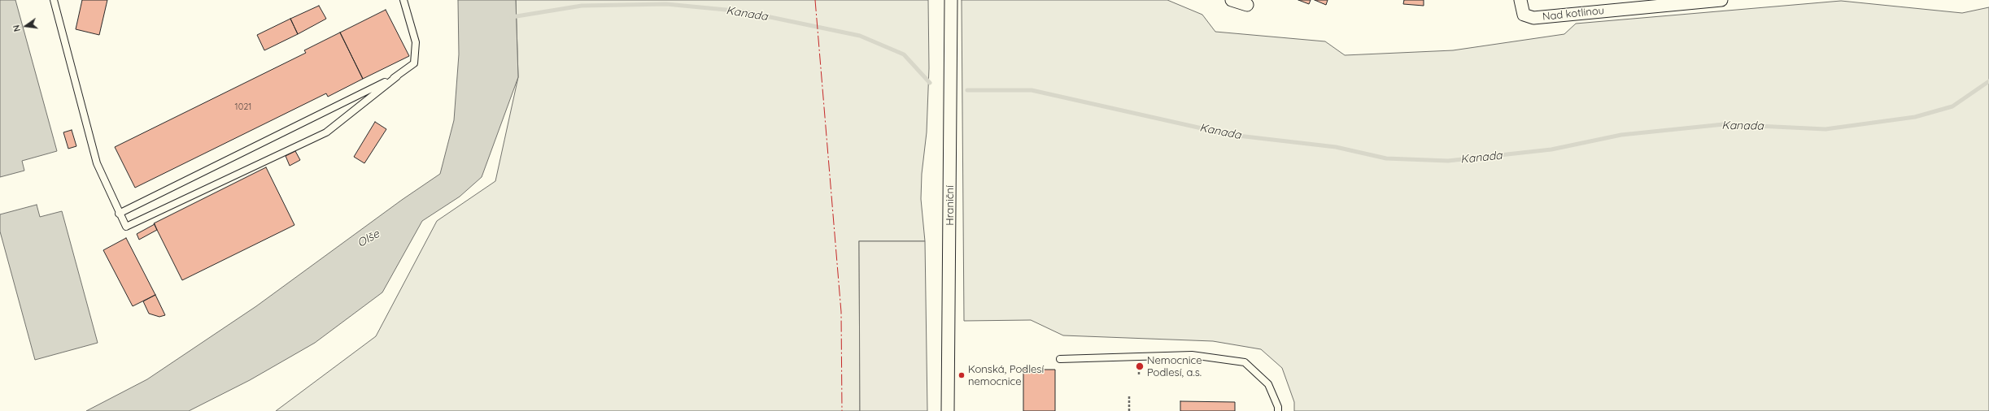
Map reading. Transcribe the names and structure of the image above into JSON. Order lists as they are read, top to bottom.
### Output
{
  "streets": {
    "street": ["Nad kotlinou", "Hraniční"]
  },
  "water": ["Kanada", "Olše"],
  "places": ["Nemocnice Podlesí, a.s.", "Konská, Podlesí nemocnice"],
  "house_numbers": ["1021"],
  "north": "left"
}
